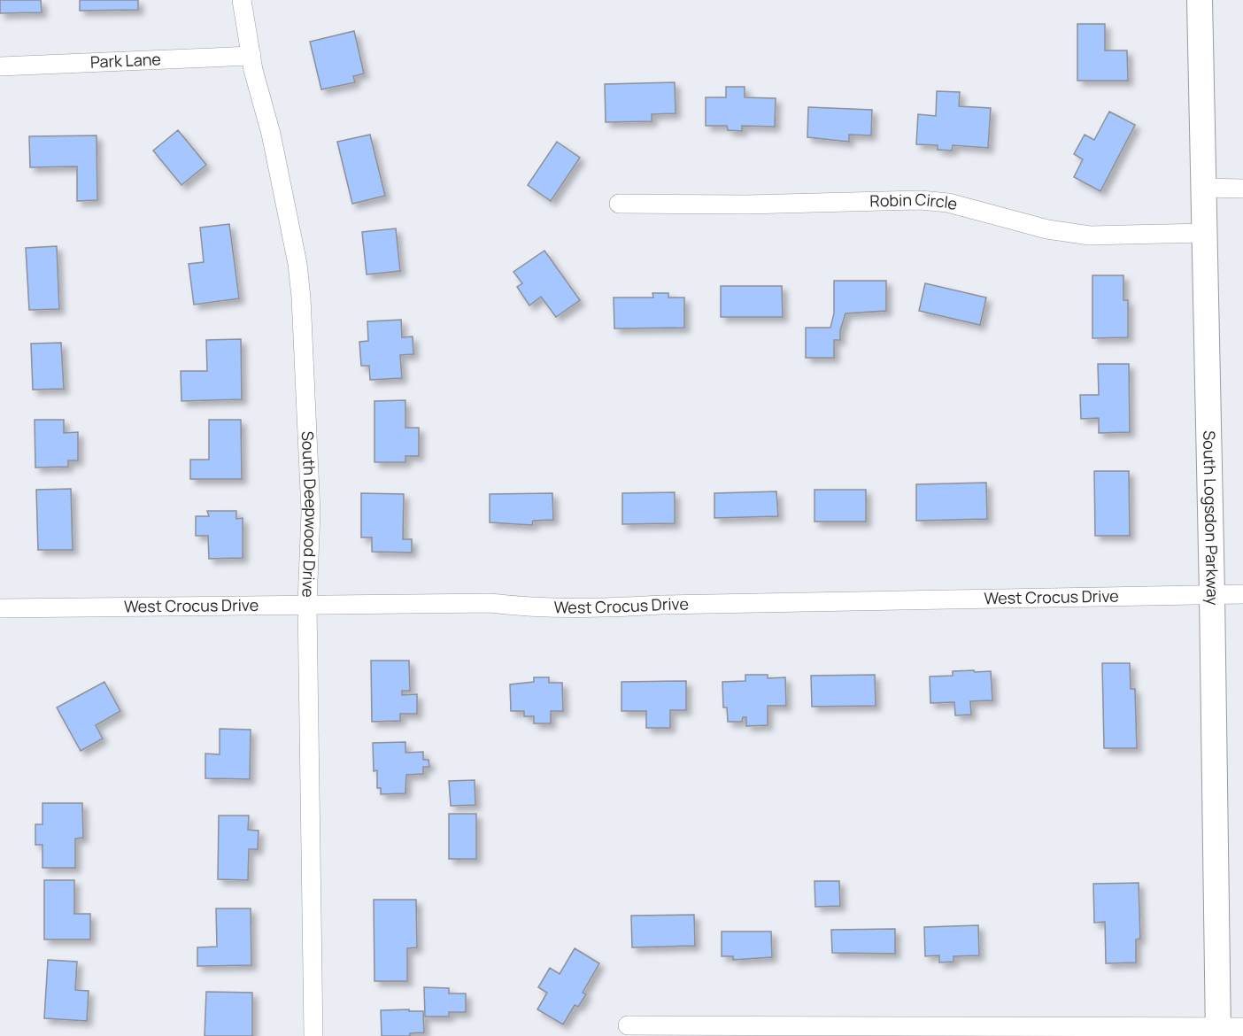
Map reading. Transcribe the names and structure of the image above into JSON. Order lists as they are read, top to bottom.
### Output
{
  "streets": {
    "main road": ["South Logsdon Parkway"],
    "street": [
      "Park Lane",
      "Robin Circle",
      "South Deepwood Drive",
      "West Crocus Drive"
    ]
  },
  "crossings": [
    ["Park Lane", "South Deepwood Drive"],
    ["Robin Circle", "South Logsdon Parkway"],
    ["South Deepwood Drive", "West Crocus Drive"],
    ["South Logsdon Parkway", "West Crocus Drive"]
  ]
}
